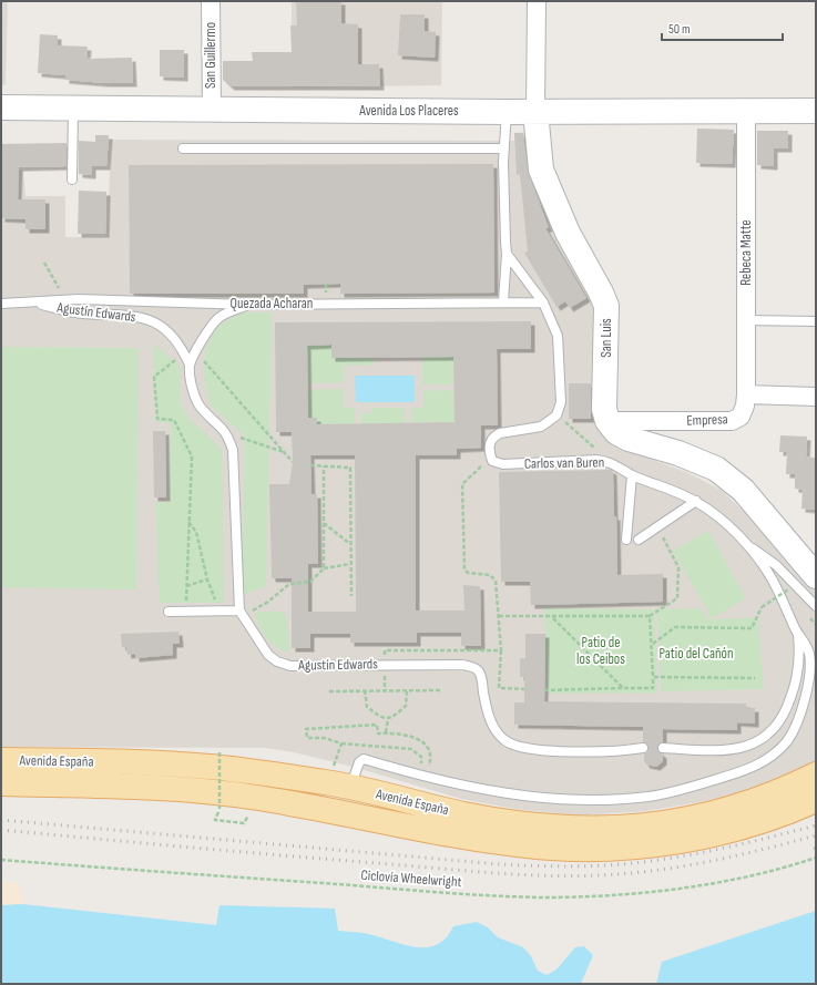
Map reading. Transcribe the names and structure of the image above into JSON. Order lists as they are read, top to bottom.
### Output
{
  "streets": {
    "main road": ["Avenida Los Placeres", "San Luis", "Avenida España"],
    "street": ["San Guillermo", "Rebeca Matte", "Empresa"],
    "lane": ["Quezada Acharan", "Agustín Edwards", "Carlos van Buren"],
    "path": ["Ciclovía Wheelwright"]
  },
  "crossings": [
    ["San Guillermo", "Avenida Los Placeres"],
    ["Avenida Los Placeres", "Rebeca Matte"],
    ["Avenida Los Placeres", "San Luis"],
    ["Rebeca Matte", "Empresa"],
    ["Quezada Acharan", "Agustín Edwards"],
    ["San Luis", "Empresa"],
    ["Carlos van Buren", "Avenida España"]
  ],
  "parks": ["Patio de los Ceibos", "Patio del Cañón"],
  "scale_bar": "50 m"
}
